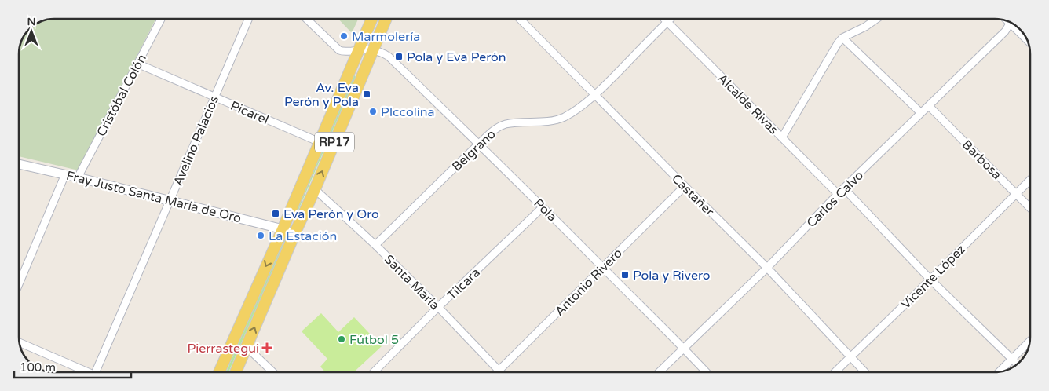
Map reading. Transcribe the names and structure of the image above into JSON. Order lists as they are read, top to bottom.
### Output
{
  "streets": {
    "main road": ["RP17"],
    "street": [
      "Cristóbal Colón",
      "Alcalde Rivas",
      "Picarel",
      "Avelino Palacios",
      "Belgrano",
      "Barbosa",
      "Castañer",
      "Fray Justo Santa María de Oro",
      "Carlos Calvo",
      "Pola",
      "Vicente López",
      "Santa María",
      "Antonio Rivero",
      "Tilcara"
    ]
  },
  "crossings": [
    ["Cristóbal Colón", "Picarel"],
    ["Cristóbal Colón", "Fray Justo Santa María de Oro"],
    ["Alcalde Rivas", "Belgrano"],
    ["Alcalde Rivas", "Carlos Calvo"],
    ["Picarel", "Avelino Palacios"],
    ["Picarel", "RP17"],
    ["Avelino Palacios", "Fray Justo Santa María de Oro"],
    ["RP17", "Fray Justo Santa María de Oro"],
    ["RP17", "Pola"],
    ["RP17", "Santa María"],
    ["Belgrano", "Castañer"],
    ["Belgrano", "Pola"],
    ["Belgrano", "Santa María"],
    ["Barbosa", "Carlos Calvo"],
    ["Barbosa", "Vicente López"],
    ["Castañer", "Carlos Calvo"],
    ["Castañer", "Vicente López"],
    ["Castañer", "Antonio Rivero"],
    ["Carlos Calvo", "Pola"],
    ["Pola", "Antonio Rivero"],
    ["Pola", "Tilcara"],
    ["Santa María", "Antonio Rivero"],
    ["Santa María", "Tilcara"]
  ],
  "places": {
    "other": [
      "Marmolería",
      "PIccolina",
      "La Estación",
      "Fútbol 5"
    ],
    "transit": [
      "Pola y Eva Perón",
      "Av. Eva Perón y Pola",
      "Eva Perón y Oro",
      "Pola y Rivero"
    ],
    "health": ["Pierrastegui"]
  },
  "scale_bar": "100 m",
  "north": "top"
}
